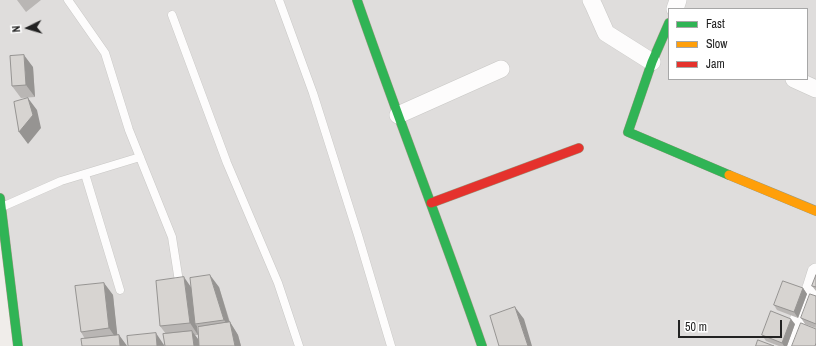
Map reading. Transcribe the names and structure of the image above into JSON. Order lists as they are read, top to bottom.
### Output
{
  "legend": ["Fast", "Slow", "Jam"],
  "scale_bar": "50 m",
  "north": "left"
}
